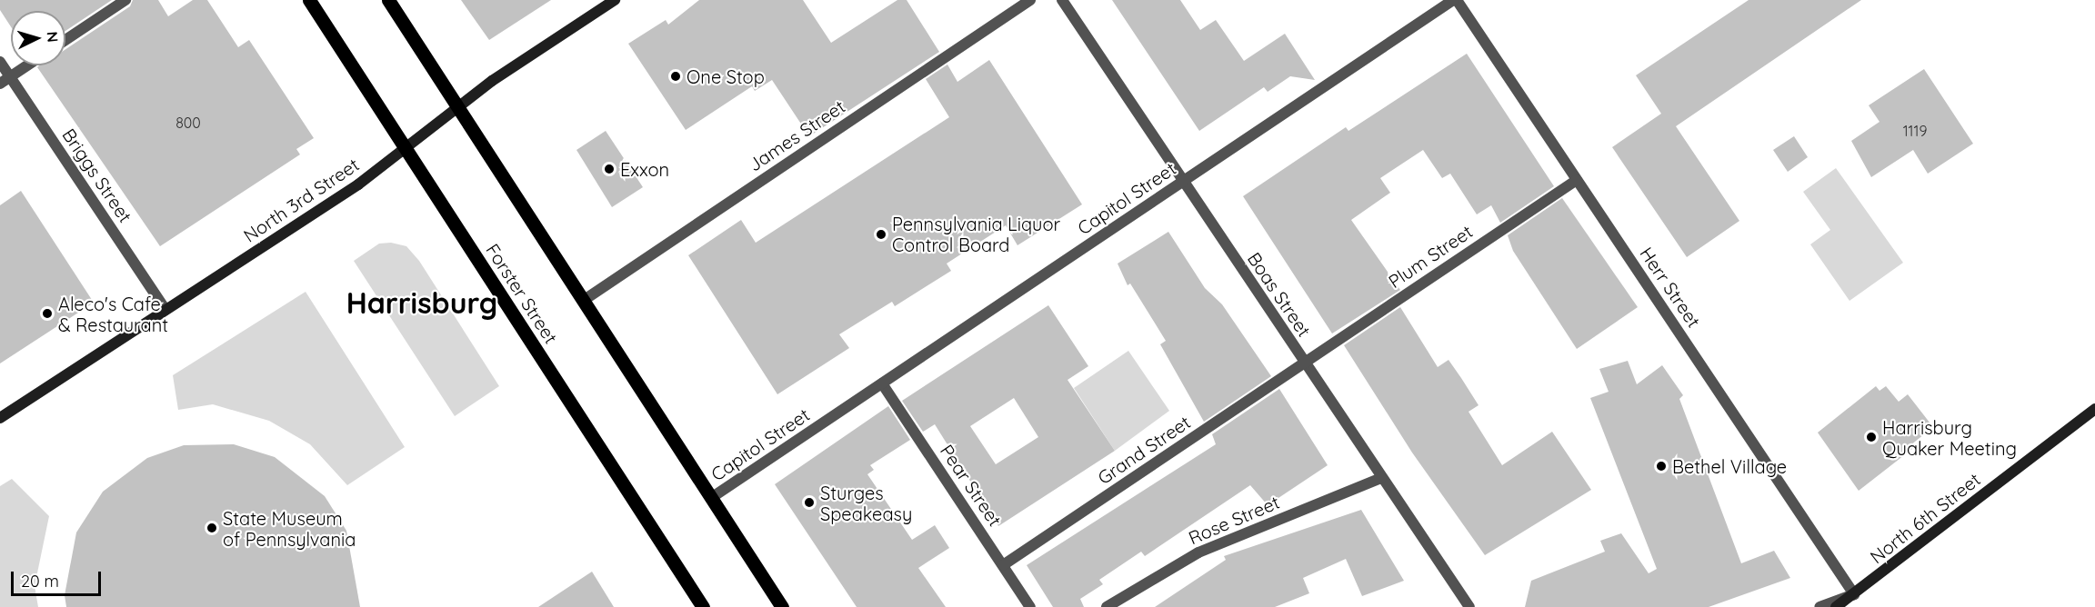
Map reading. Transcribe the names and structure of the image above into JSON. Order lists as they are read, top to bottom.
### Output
{
  "streets": {
    "main road": ["North 3rd Street", "Forster Street", "North 6th Street"],
    "street": [
      "James Street",
      "Briggs Street",
      "Capitol Street",
      "Plum Street",
      "Herr Street",
      "Boas Street",
      "Grand Street",
      "Pear Street",
      "Rose Street"
    ]
  },
  "crossings": [
    ["Briggs Street", "North 3rd Street"],
    ["Capitol Street", "Boas Street"],
    ["Capitol Street", "Pear Street"],
    ["North 3rd Street", "Forster Street"],
    ["Plum Street", "Herr Street"],
    ["Plum Street", "Boas Street"],
    ["Plum Street", "Grand Street"],
    ["Herr Street", "North 6th Street"],
    ["Boas Street", "Grand Street"],
    ["Boas Street", "Rose Street"],
    ["Grand Street", "Pear Street"]
  ],
  "districts": ["Harrisburg"],
  "places": [
    "One Stop",
    "Exxon",
    "Pennsylvania Liquor Control Board",
    "Aleco's Cafe & Restaurant",
    "Harrisburg Quaker Meeting",
    "Bethel Village",
    "Sturges Speakeasy",
    "State Museum of Pennsylvania"
  ],
  "house_numbers": ["800", "1119"],
  "scale_bar": "20 m",
  "north": "right"
}
